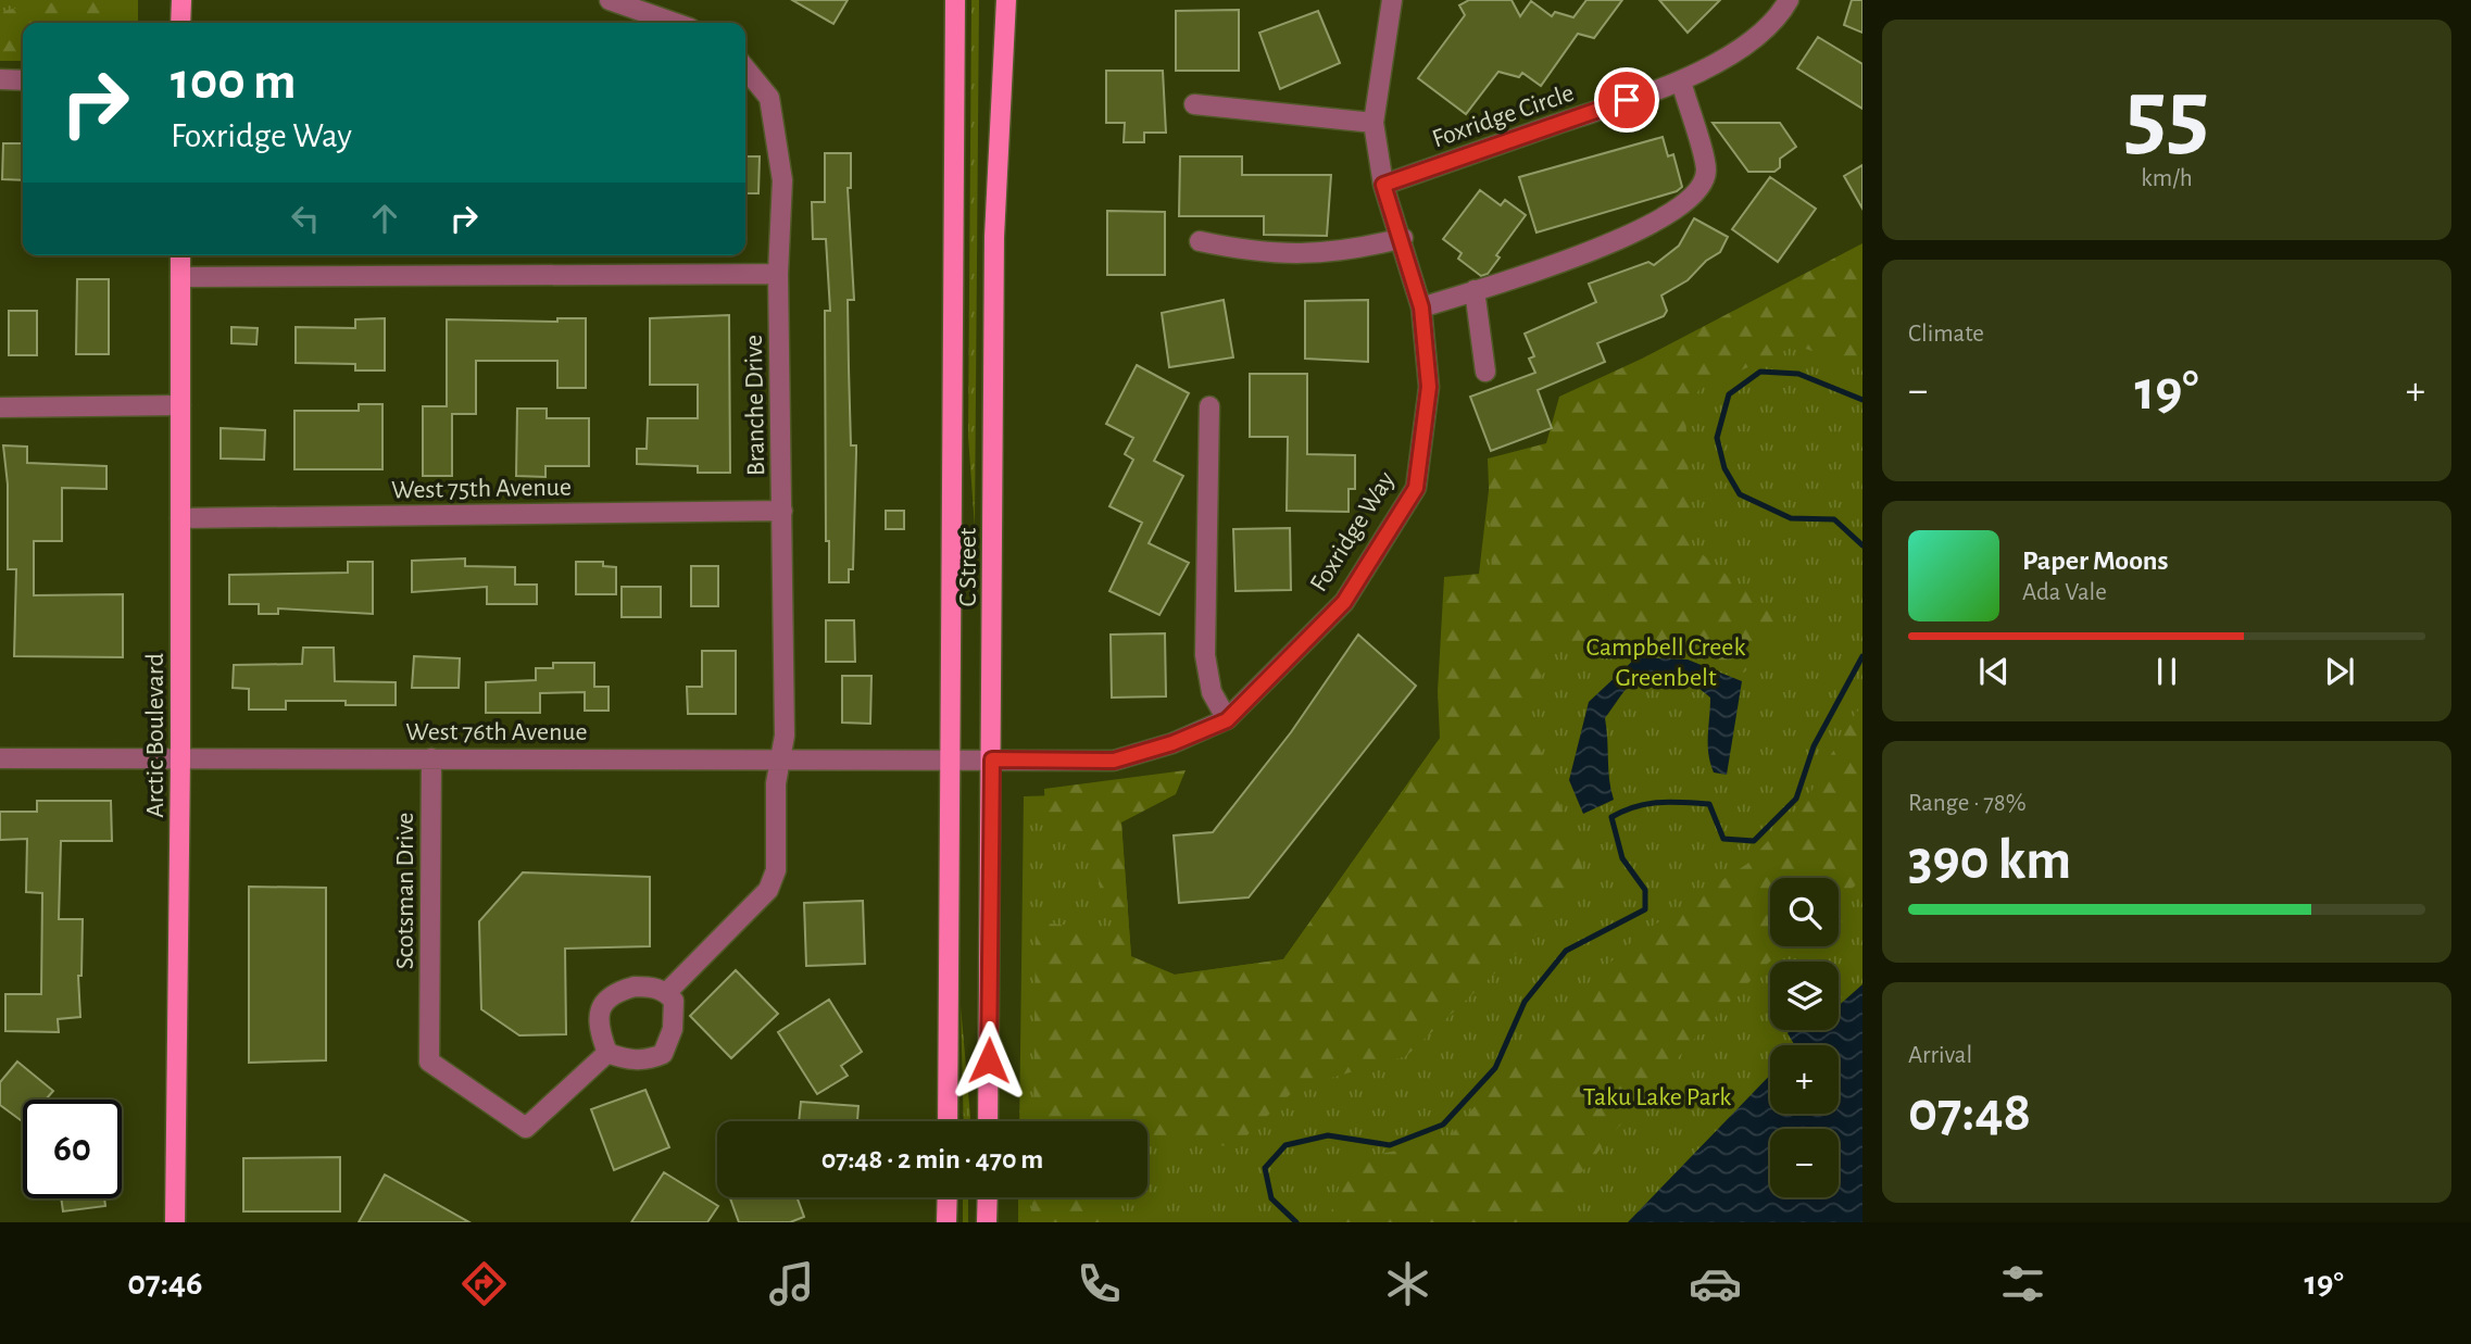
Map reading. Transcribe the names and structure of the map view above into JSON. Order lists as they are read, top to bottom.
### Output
{
  "streets": {
    "main road": ["C Street", "Arctic Boulevard"],
    "street": [
      "Foxridge Circle",
      "Branche Drive",
      "West 75th Avenue",
      "Foxridge Way",
      "West 76th Avenue",
      "Scotsman Drive"
    ]
  },
  "crossings": [
    ["Foxridge Circle", "Foxridge Way"],
    ["Branche Drive", "West 75th Avenue"],
    ["Branche Drive", "West 76th Avenue"],
    ["Branche Drive", "Scotsman Drive"],
    ["West 75th Avenue", "Arctic Boulevard"],
    ["Foxridge Way", "C Street"],
    ["Foxridge Way", "West 76th Avenue"],
    ["C Street", "West 76th Avenue"],
    ["West 76th Avenue", "Arctic Boulevard"],
    ["West 76th Avenue", "Scotsman Drive"]
  ],
  "parks": ["Campbell Creek Greenbelt", "Taku Lake Park"],
  "page": {
    "tile": [
      ["55", "km/h"],
      "Climate",
      ["Range · 78%", "390 km"],
      ["Arrival", "07:48"]
    ],
    "turn": ["100 m", "Foxridge Way"],
    "heat": ["−", "19°", "+"],
    "song": ["Paper Moons", "Ada Vale"],
    "map_buttons": ["+", "−"],
    "limit": "60",
    "trip": "07:48 · 2 min · 470 m",
    "tabs": ["07:46", "19°"]
  }
}
